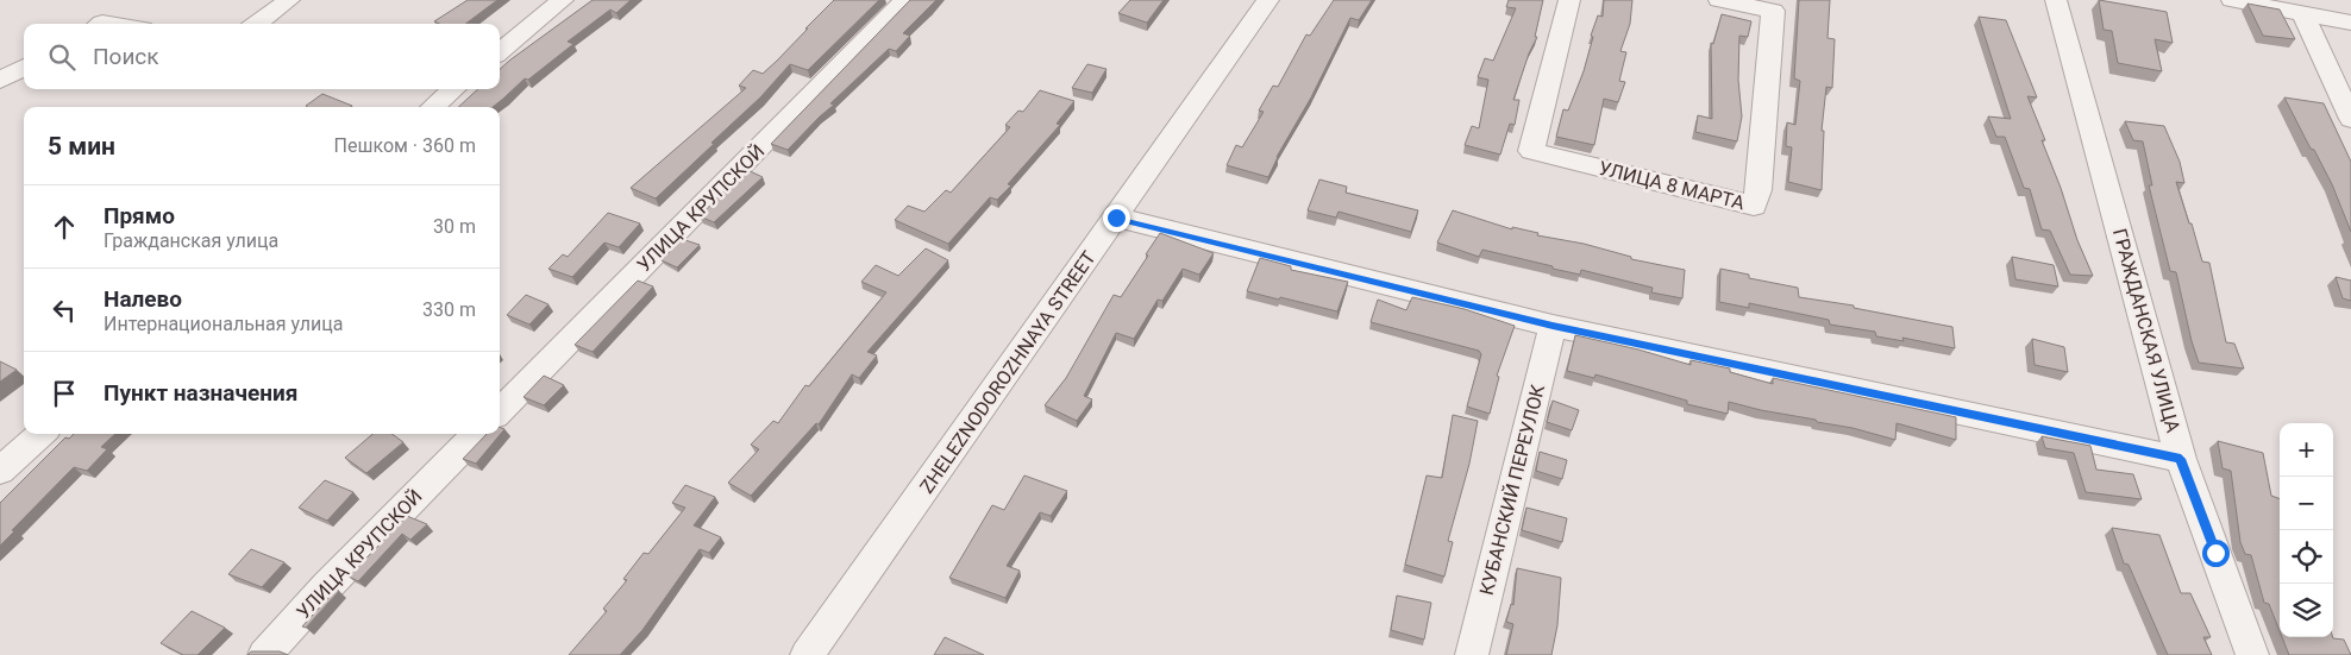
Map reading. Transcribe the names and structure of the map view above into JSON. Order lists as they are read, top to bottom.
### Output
{
  "streets": {
    "street": [
      "УЛИЦА 8 МАРТА",
      "УЛИЦА КРУПСКОЙ",
      "ГРАЖДАНСКАЯ УЛИЦА",
      "ZHELEZNODOROZHNAYA STREET",
      "КУБАНСКИЙ ПЕРЕУЛОК"
    ]
  },
  "page": {
    "search": "Поиск",
    "heading": ["5 мин", "Пешком · 360 m"],
    "list": [
      ["Прямо", "Гражданская улица", "30 m"],
      ["Налево", "Интернациональная улица", "330 m"],
      "Пункт назначения"
    ],
    "map_buttons": ["+", "−"]
  }
}
